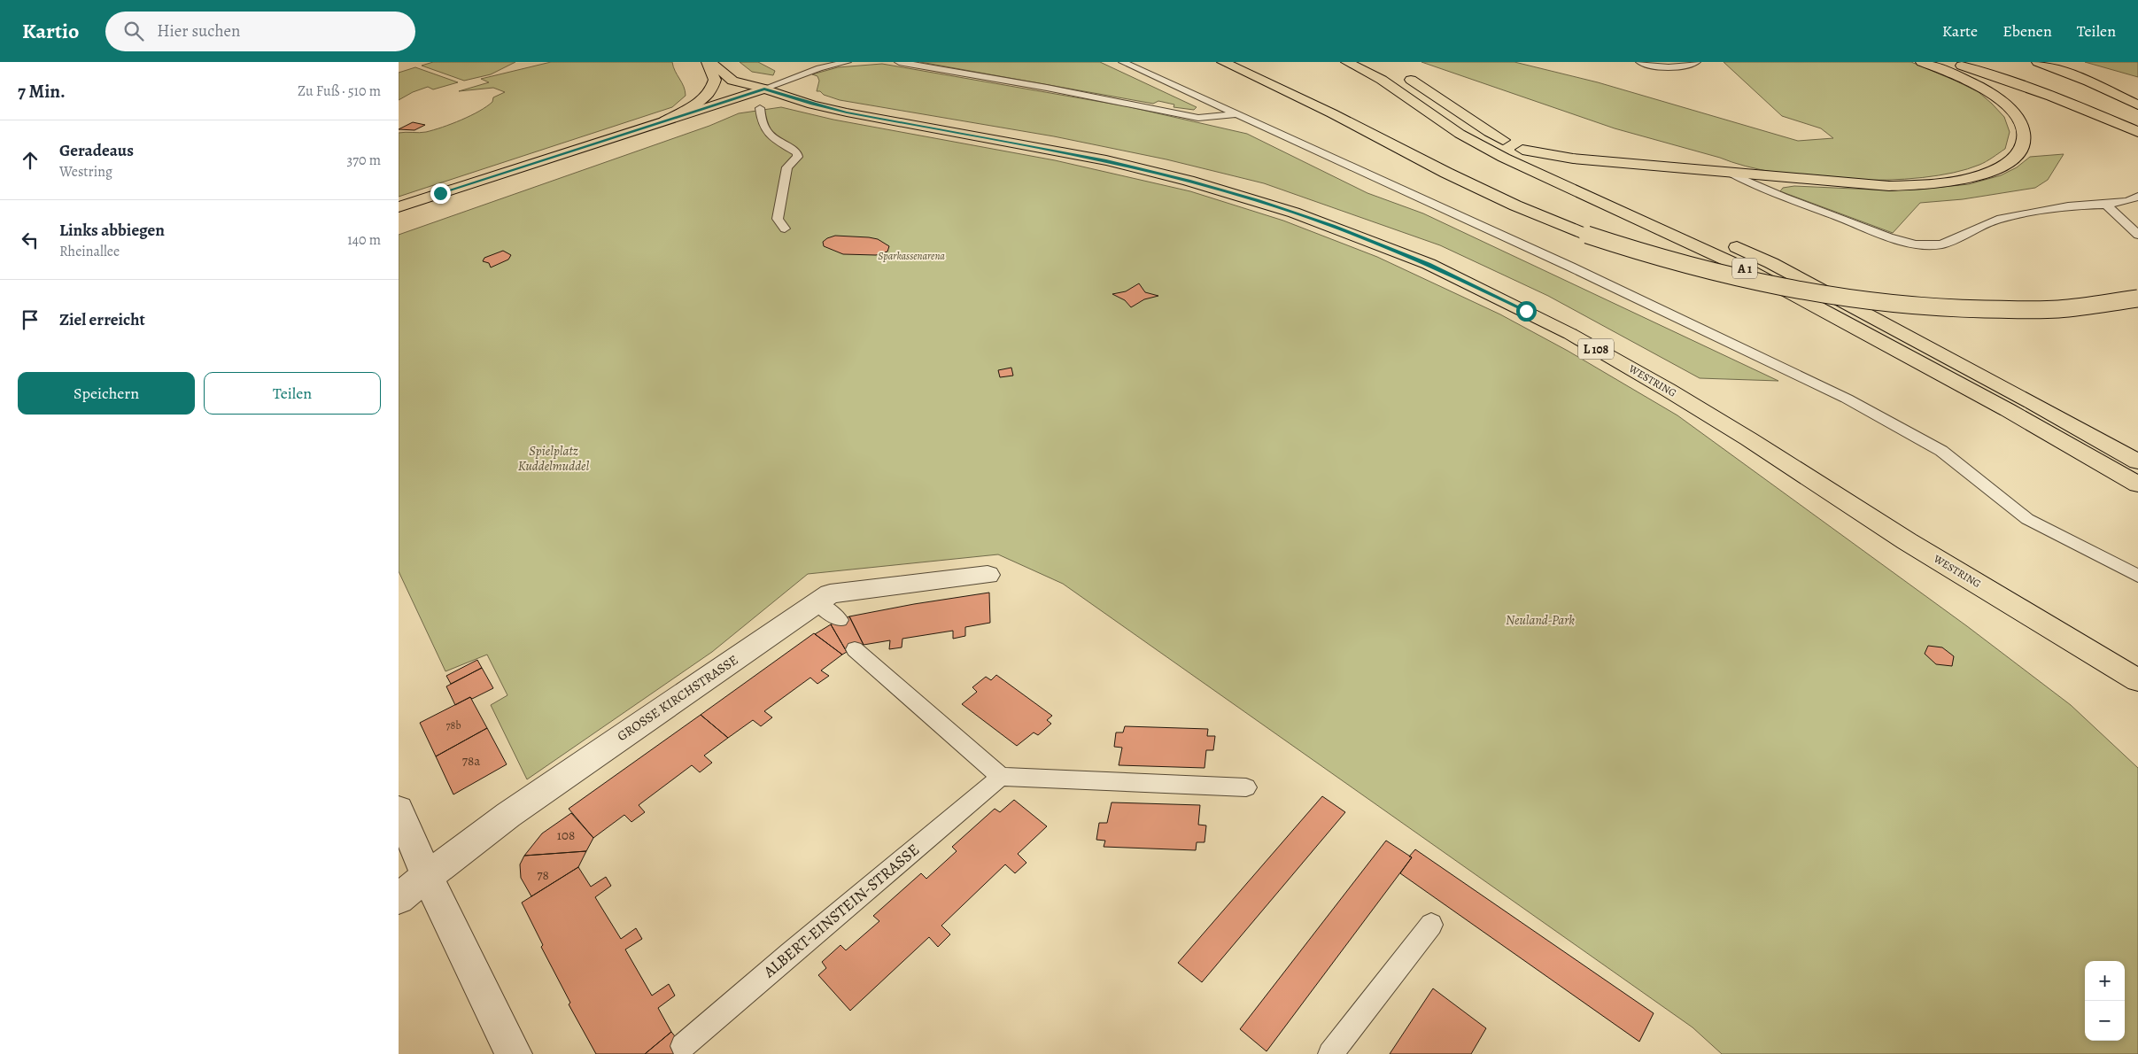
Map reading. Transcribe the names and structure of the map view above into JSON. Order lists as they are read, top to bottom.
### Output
{
  "streets": {
    "main road": ["A 1", "L 108", "WESTRING"],
    "street": ["GROSSE KIRCHSTRASSE"],
    "lane": ["ALBERT-EINSTEIN-STRASSE"]
  },
  "parks": ["Sparkassenarena", "Spielplatz Kuddelmuddel", "Neuland-Park"],
  "house_numbers": [
    "78b",
    "78a",
    "108",
    "78"
  ],
  "page": {
    "header": "Kartio",
    "search": "Hier suchen",
    "nav": ["Karte", "Ebenen", "Teilen"],
    "heading": ["7 Min.", "Zu Fuß · 510 m"],
    "list": [
      ["Geradeaus", "Westring", "370 m"],
      ["Links abbiegen", "Rheinallee", "140 m"],
      "Ziel erreicht"
    ],
    "buttons": ["Speichern", "Teilen"],
    "map_buttons": ["+", "−"]
  }
}
